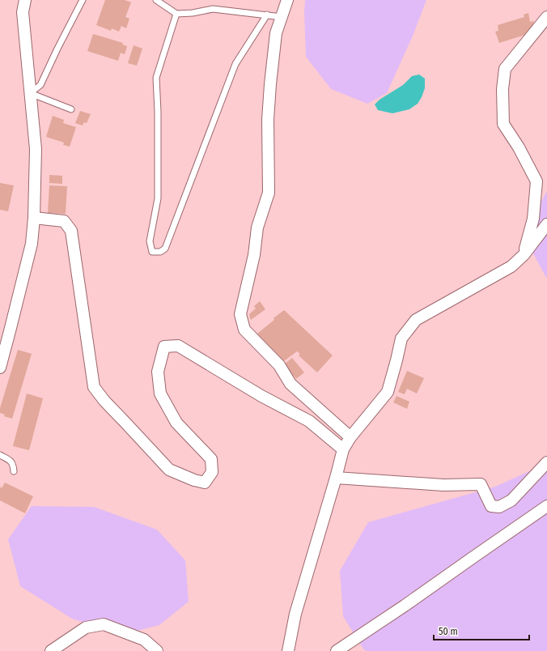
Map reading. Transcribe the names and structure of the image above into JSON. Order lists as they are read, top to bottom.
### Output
{
  "scale_bar": "50 m"
}
